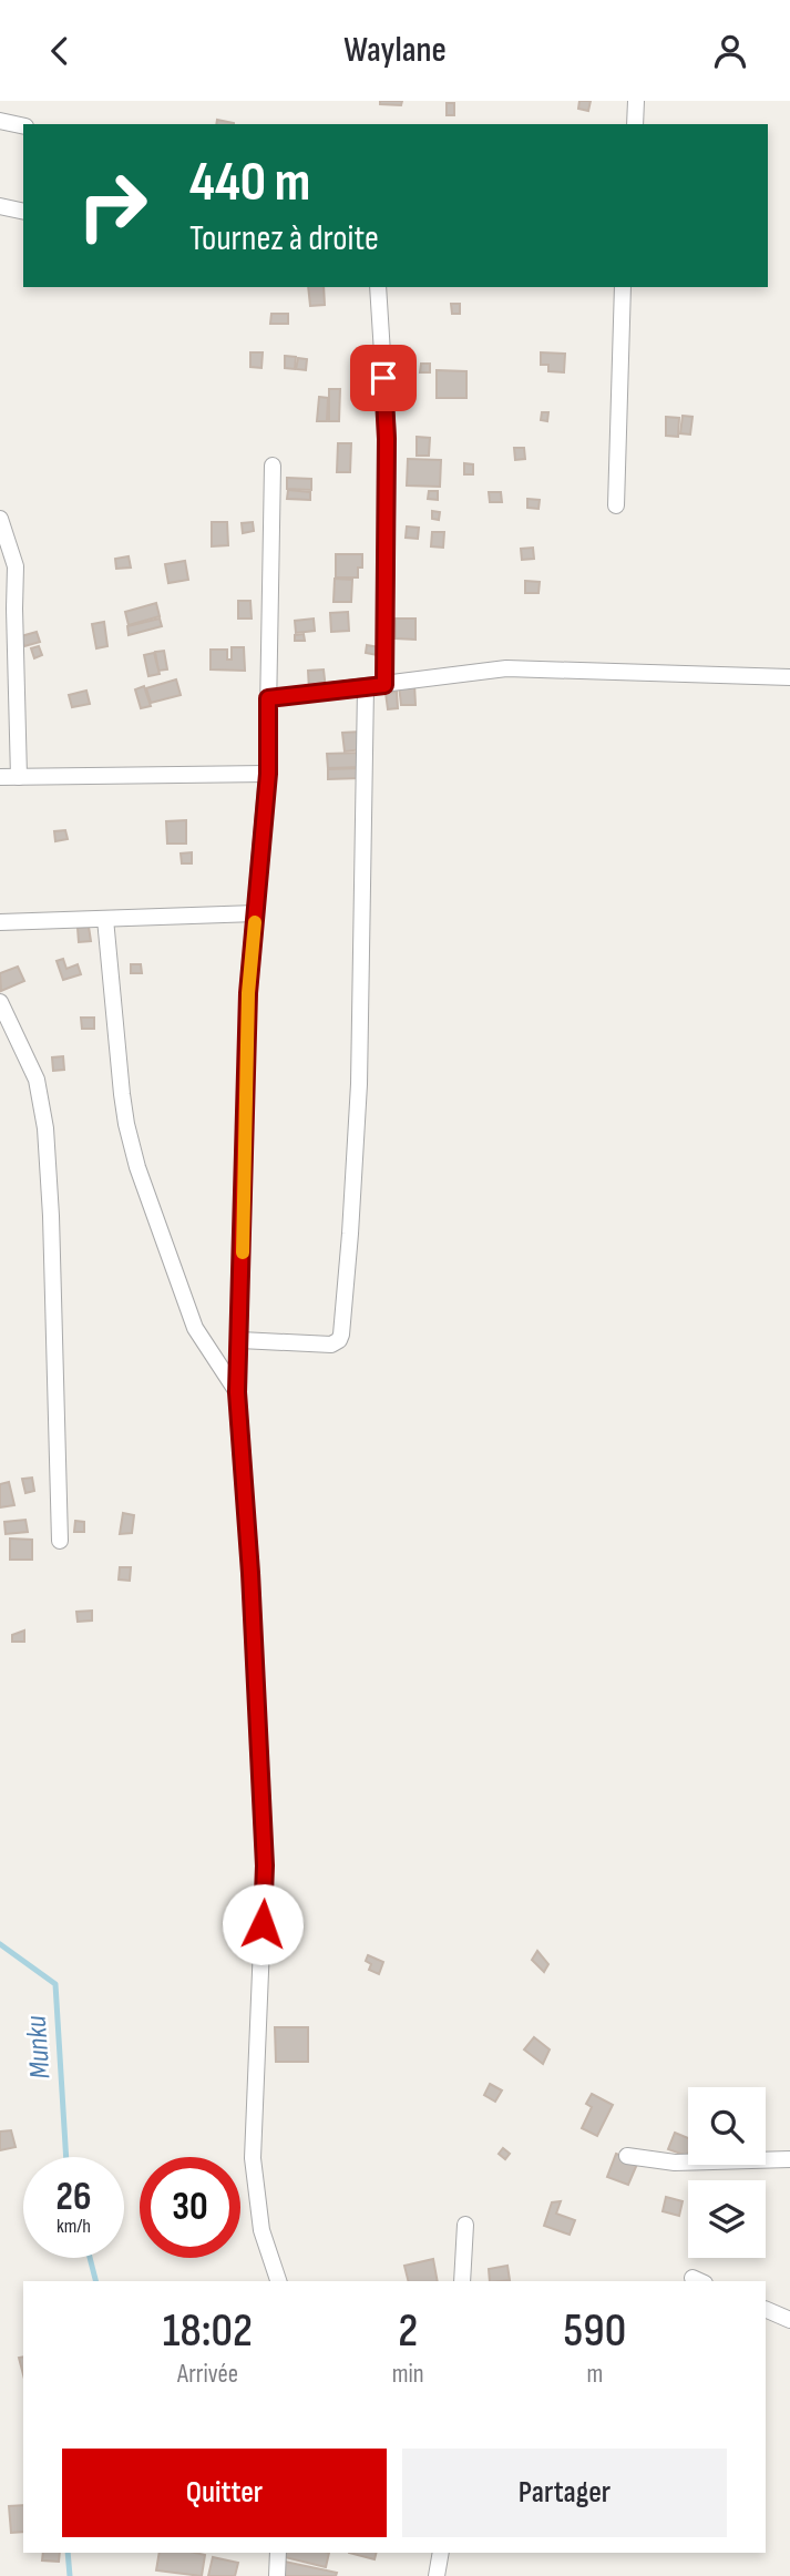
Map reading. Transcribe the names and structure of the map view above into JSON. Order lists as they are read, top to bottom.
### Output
{
  "water": ["Munku"],
  "page": {
    "header": "Waylane",
    "turn": ["440 m", "Tournez à droite"],
    "speed": "26 km/h",
    "limit": "30",
    "eta": [
      "18:02",
      "Arrivée",
      "2",
      "min",
      "590",
      "m"
    ],
    "buttons": ["Quitter", "Partager"]
  }
}
